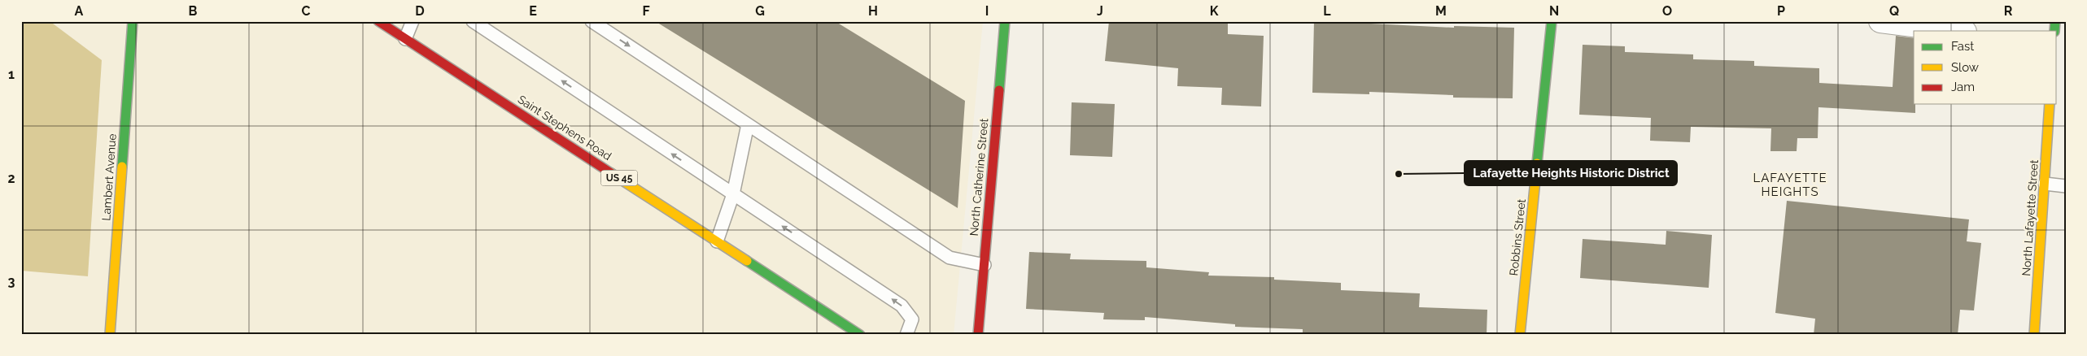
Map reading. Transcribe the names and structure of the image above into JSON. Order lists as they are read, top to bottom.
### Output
{
  "streets": {
    "street": [
      "Saint Stephens Road",
      "Lambert Avenue",
      "North Catherine Street",
      "US 45",
      "North Lafayette Street",
      "Robbins Street"
    ]
  },
  "districts": ["LAFAYETTE HEIGHTS"],
  "places": ["Lafayette Heights Historic District"],
  "legend": ["Fast", "Slow", "Jam"],
  "grid": {
    "columns": [
      "A",
      "B",
      "C",
      "D",
      "E",
      "F",
      "G",
      "H",
      "I",
      "J",
      "K",
      "L",
      "M",
      "N",
      "O",
      "P",
      "Q",
      "R"
    ],
    "rows": ["1", "2", "3"]
  }
}
